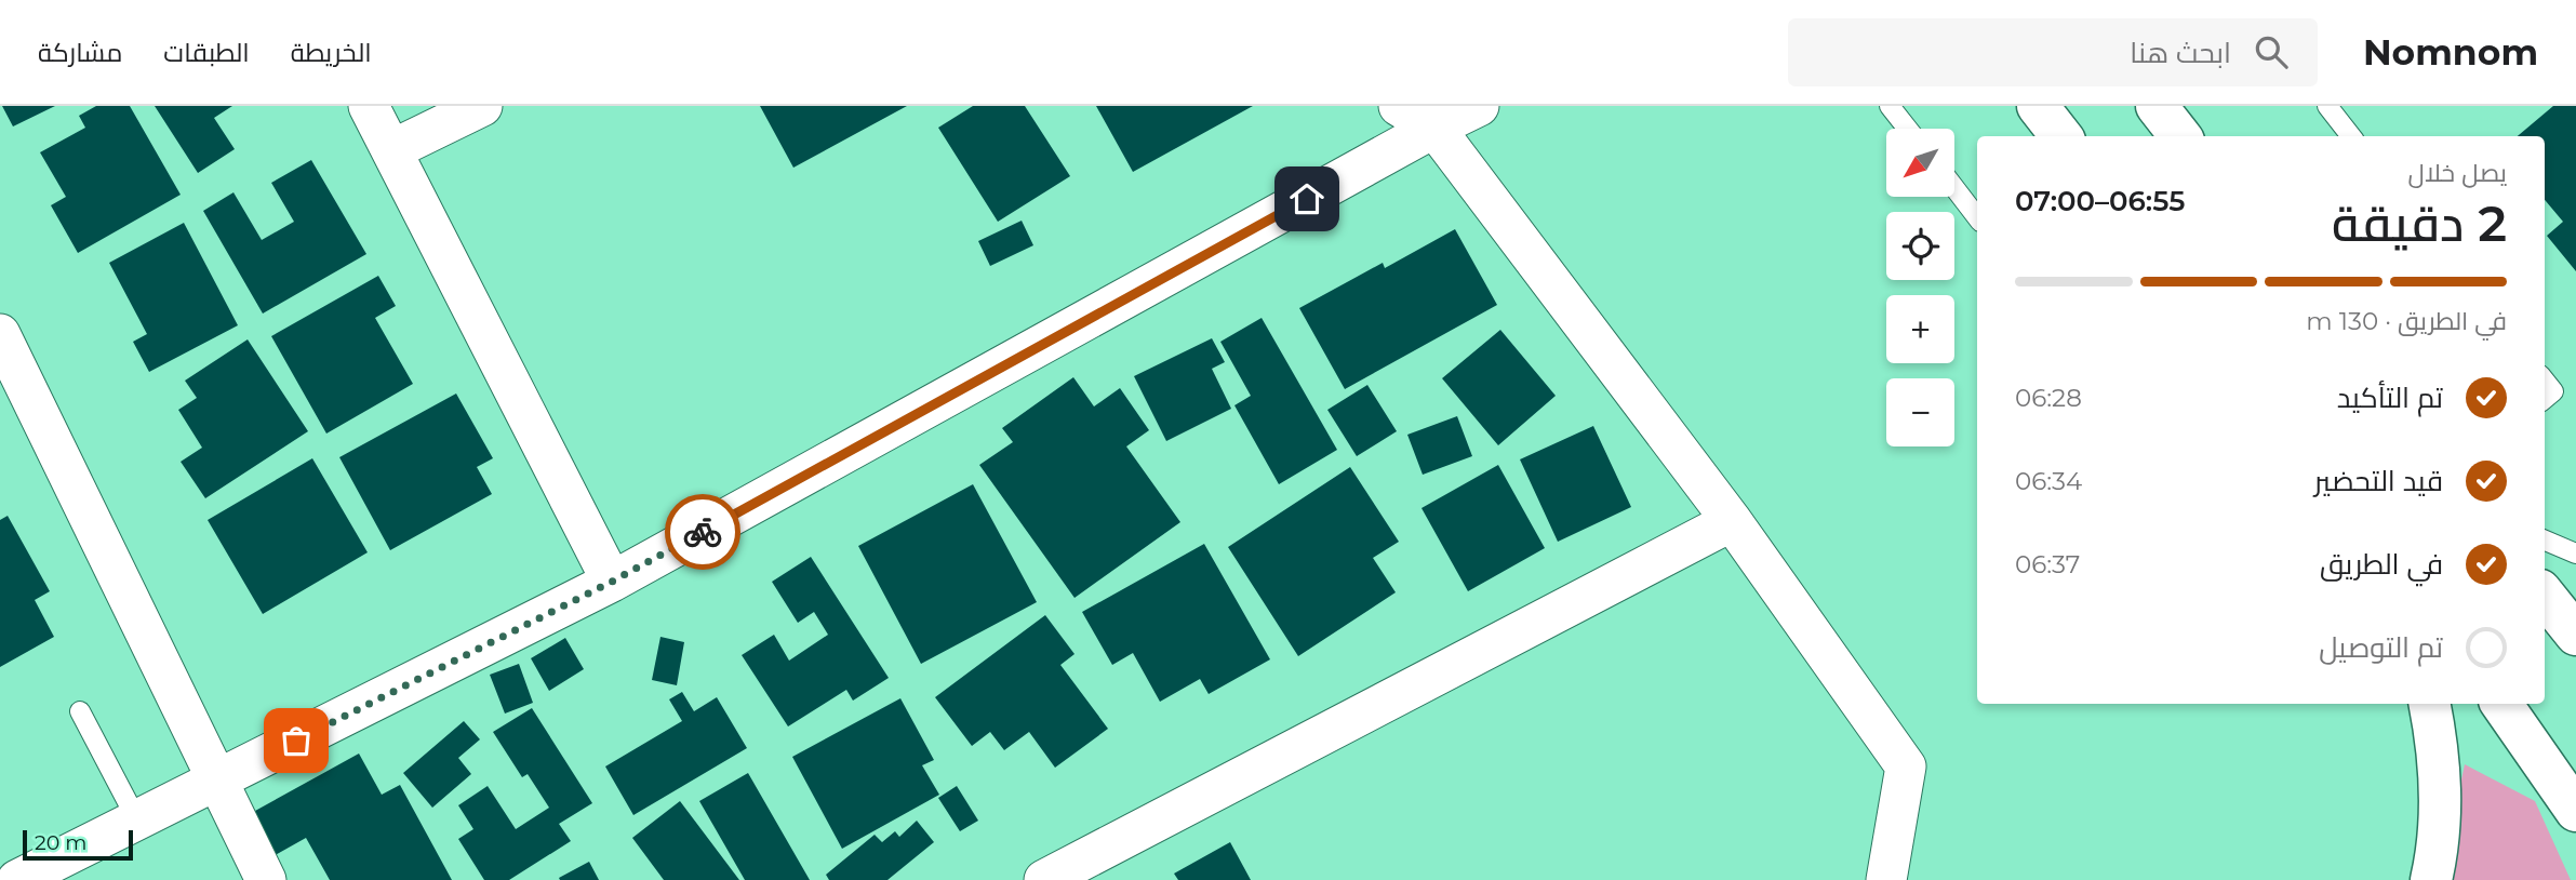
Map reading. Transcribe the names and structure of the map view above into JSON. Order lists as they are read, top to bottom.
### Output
{
  "scale_bar": "20 m",
  "north": "bottom left",
  "page": {
    "header": "Nomnom",
    "search": "ابحث هنا",
    "nav": ["الخريطة", "الطبقات", "مشاركة"],
    "map_buttons": ["+", "−"],
    "heading": ["2 دقيقة", "يصل خلال", "06:55–07:00"],
    "bar": "في الطريق · 130 m",
    "list": [
      ["تم التأكيد", "06:28"],
      ["قيد التحضير", "06:34"],
      ["في الطريق", "06:37"],
      "تم التوصيل"
    ],
    "scale": "20 m"
  }
}
